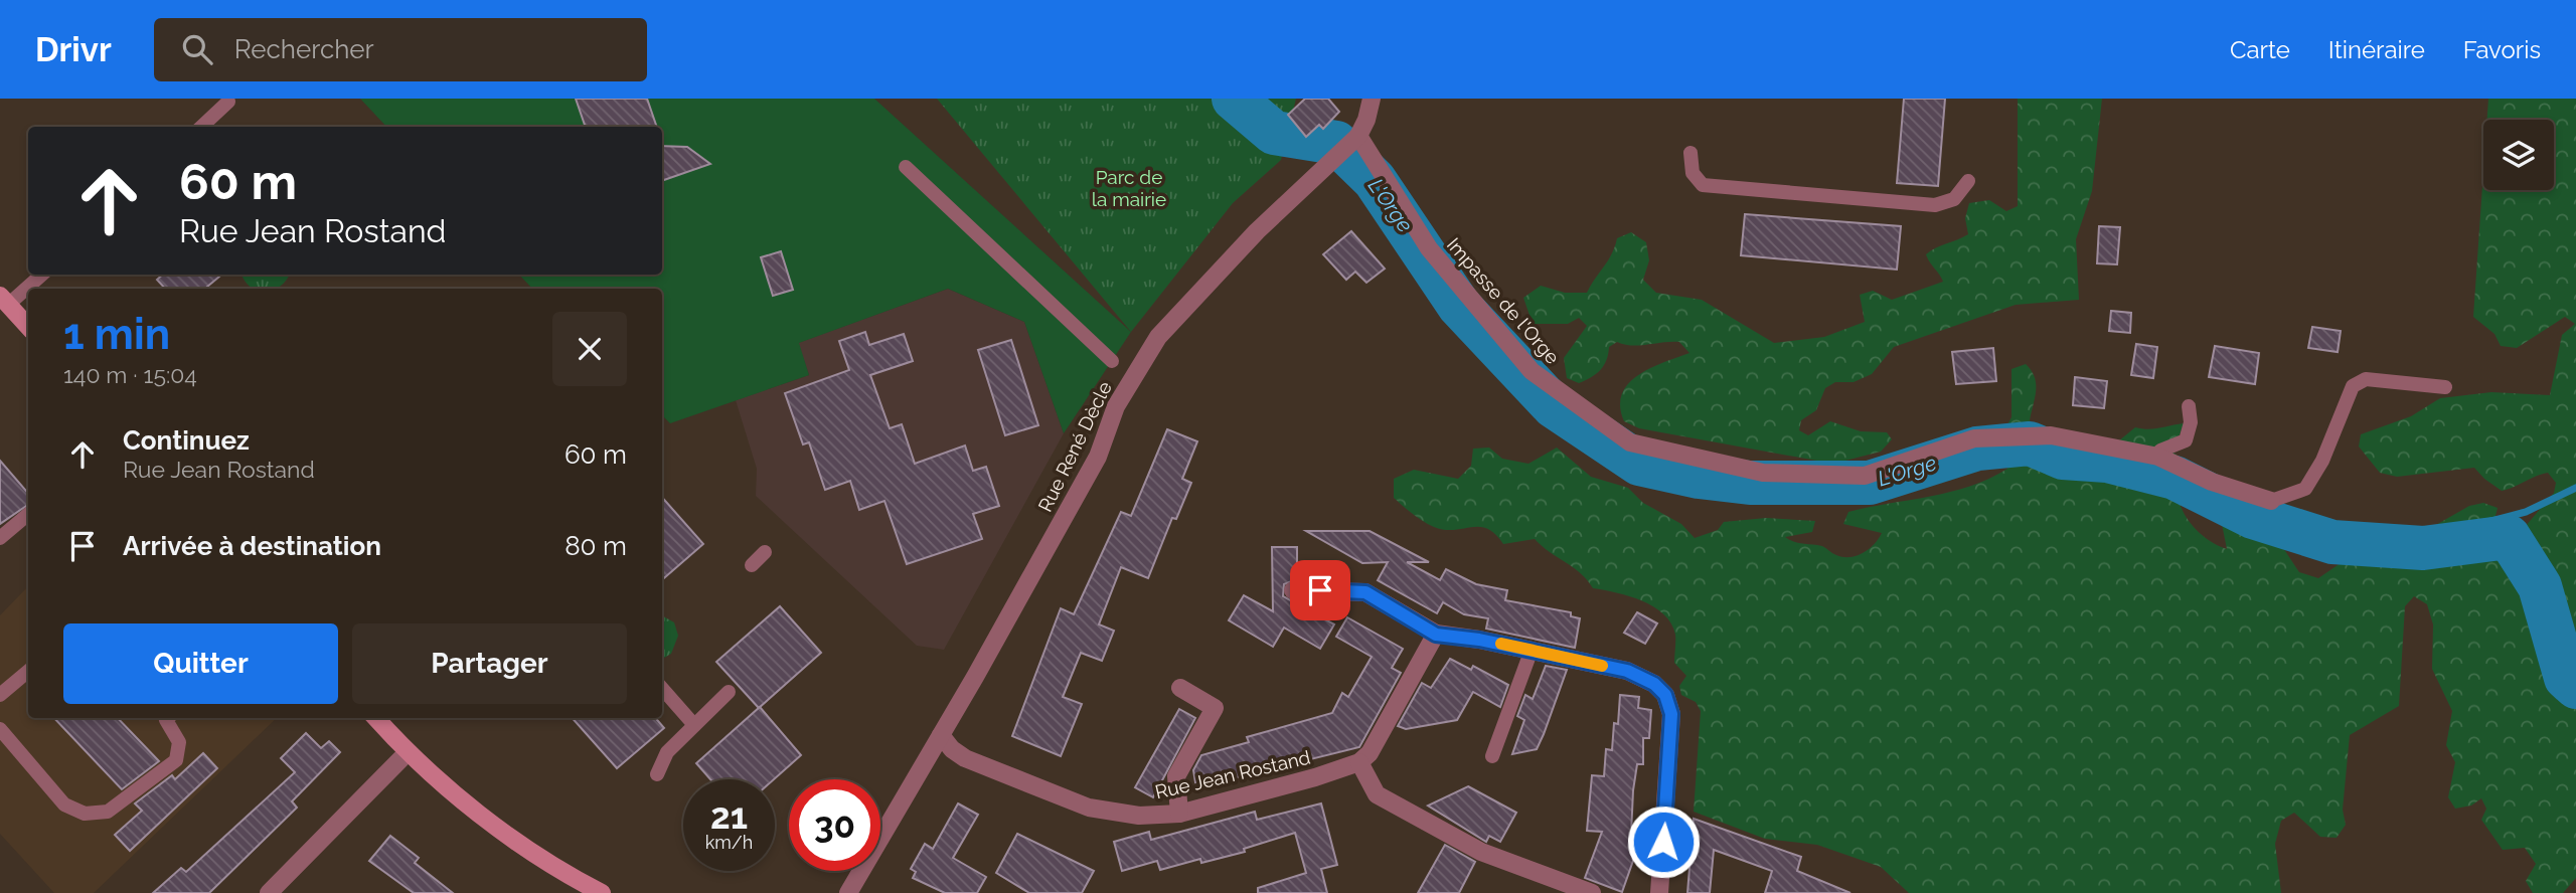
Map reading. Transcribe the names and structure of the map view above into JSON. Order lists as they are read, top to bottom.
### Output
{
  "streets": {
    "street": ["Impasse de l'Orge", "Rue René Dècle", "Rue Jean Rostand"]
  },
  "crossings": [
    ["Impasse de l'Orge", "Rue René Dècle"],
    ["Rue René Dècle", "Rue Jean Rostand"]
  ],
  "water": ["L'Orge"],
  "parks": ["Parc de la mairie"],
  "page": {
    "header": "Drivr",
    "search": "Rechercher",
    "nav": ["Carte", "Itinéraire", "Favoris"],
    "turn": ["60 m", "Rue Jean Rostand"],
    "heading": ["1 min", "140 m · 15:04"],
    "list": [
      {
        "name": "Continuez",
        "note": "Rue Jean Rostand",
        "value": "60 m"
      },
      {
        "name": "Arrivée à destination",
        "value": "80 m"
      }
    ],
    "buttons": ["Quitter", "Partager"],
    "speed": "21 km/h",
    "limit": "30"
  }
}
